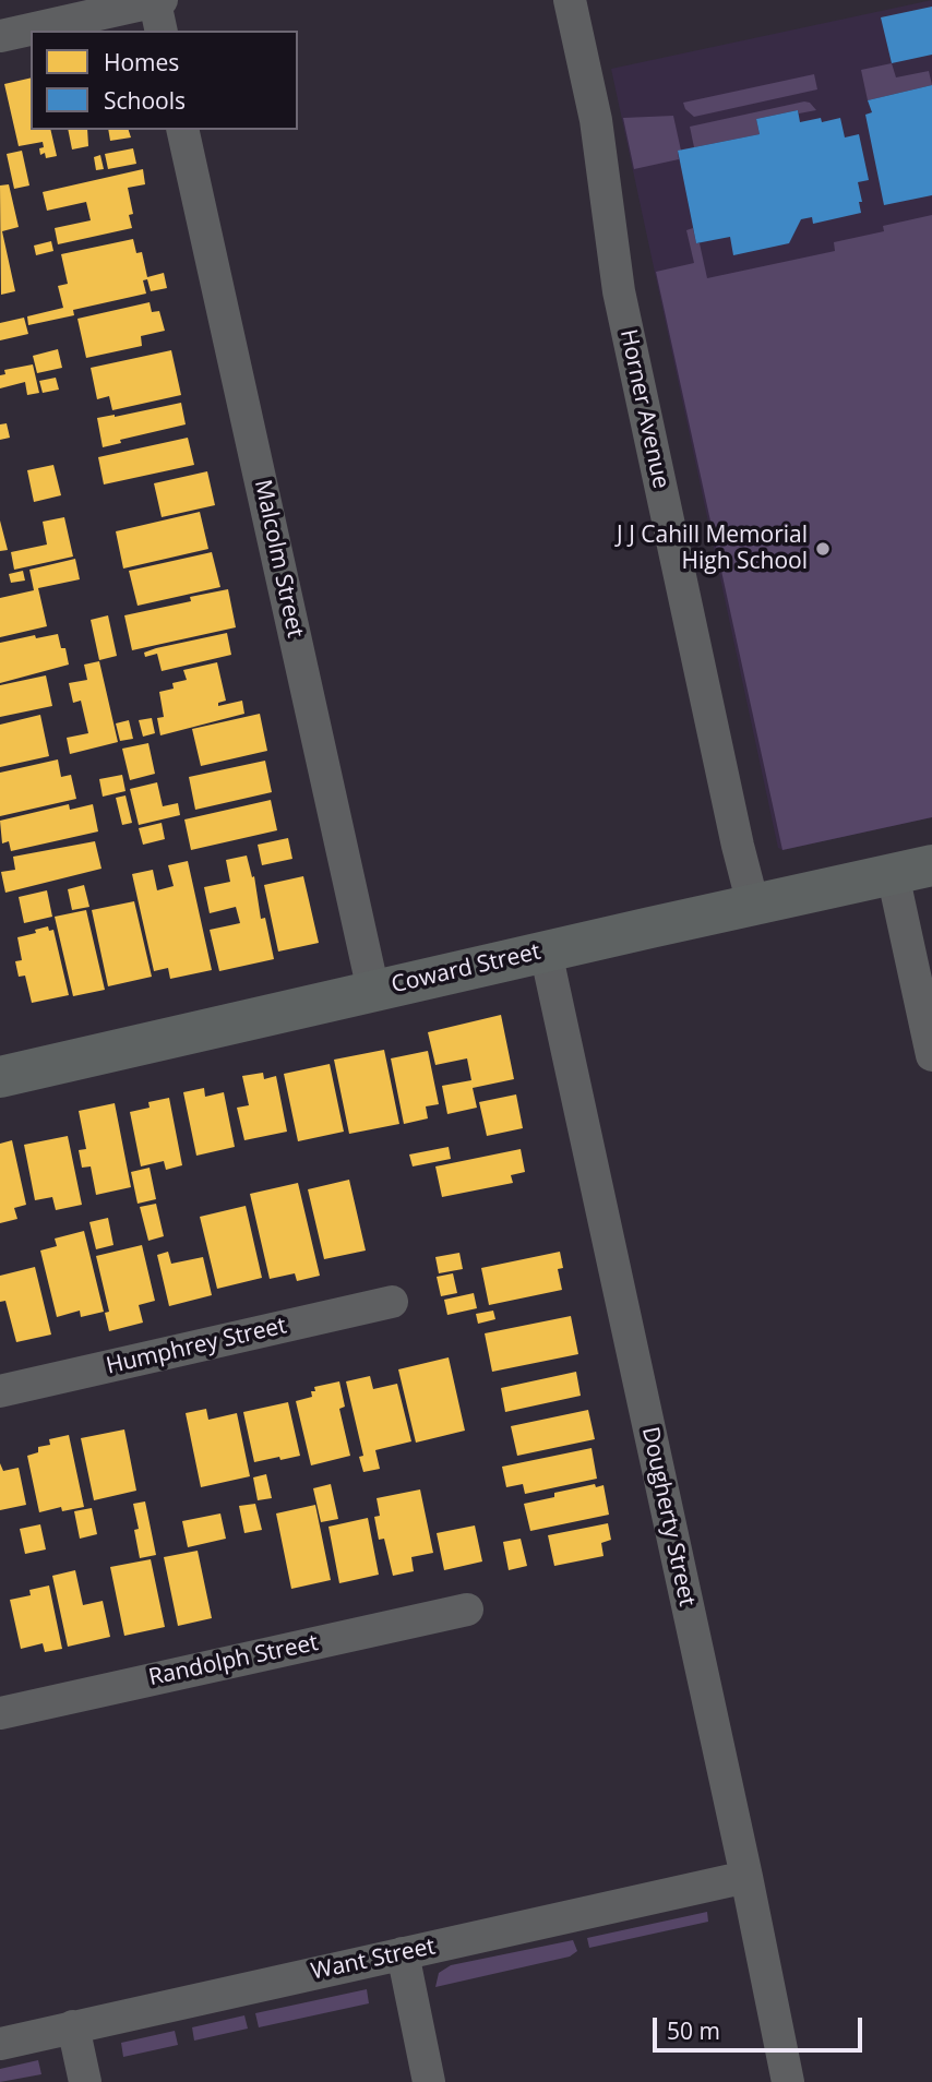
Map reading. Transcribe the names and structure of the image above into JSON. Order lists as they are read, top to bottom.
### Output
{
  "streets": {
    "street": [
      "Horner Avenue",
      "Malcolm Street",
      "Coward Street",
      "Humphrey Street",
      "Dougherty Street",
      "Randolph Street",
      "Want Street"
    ]
  },
  "crossings": [
    ["Horner Avenue", "Coward Street"],
    ["Malcolm Street", "Coward Street"],
    ["Coward Street", "Dougherty Street"],
    ["Dougherty Street", "Want Street"]
  ],
  "places": ["J J Cahill Memorial High School"],
  "legend": ["Homes", "Schools"],
  "scale_bar": "50 m"
}
